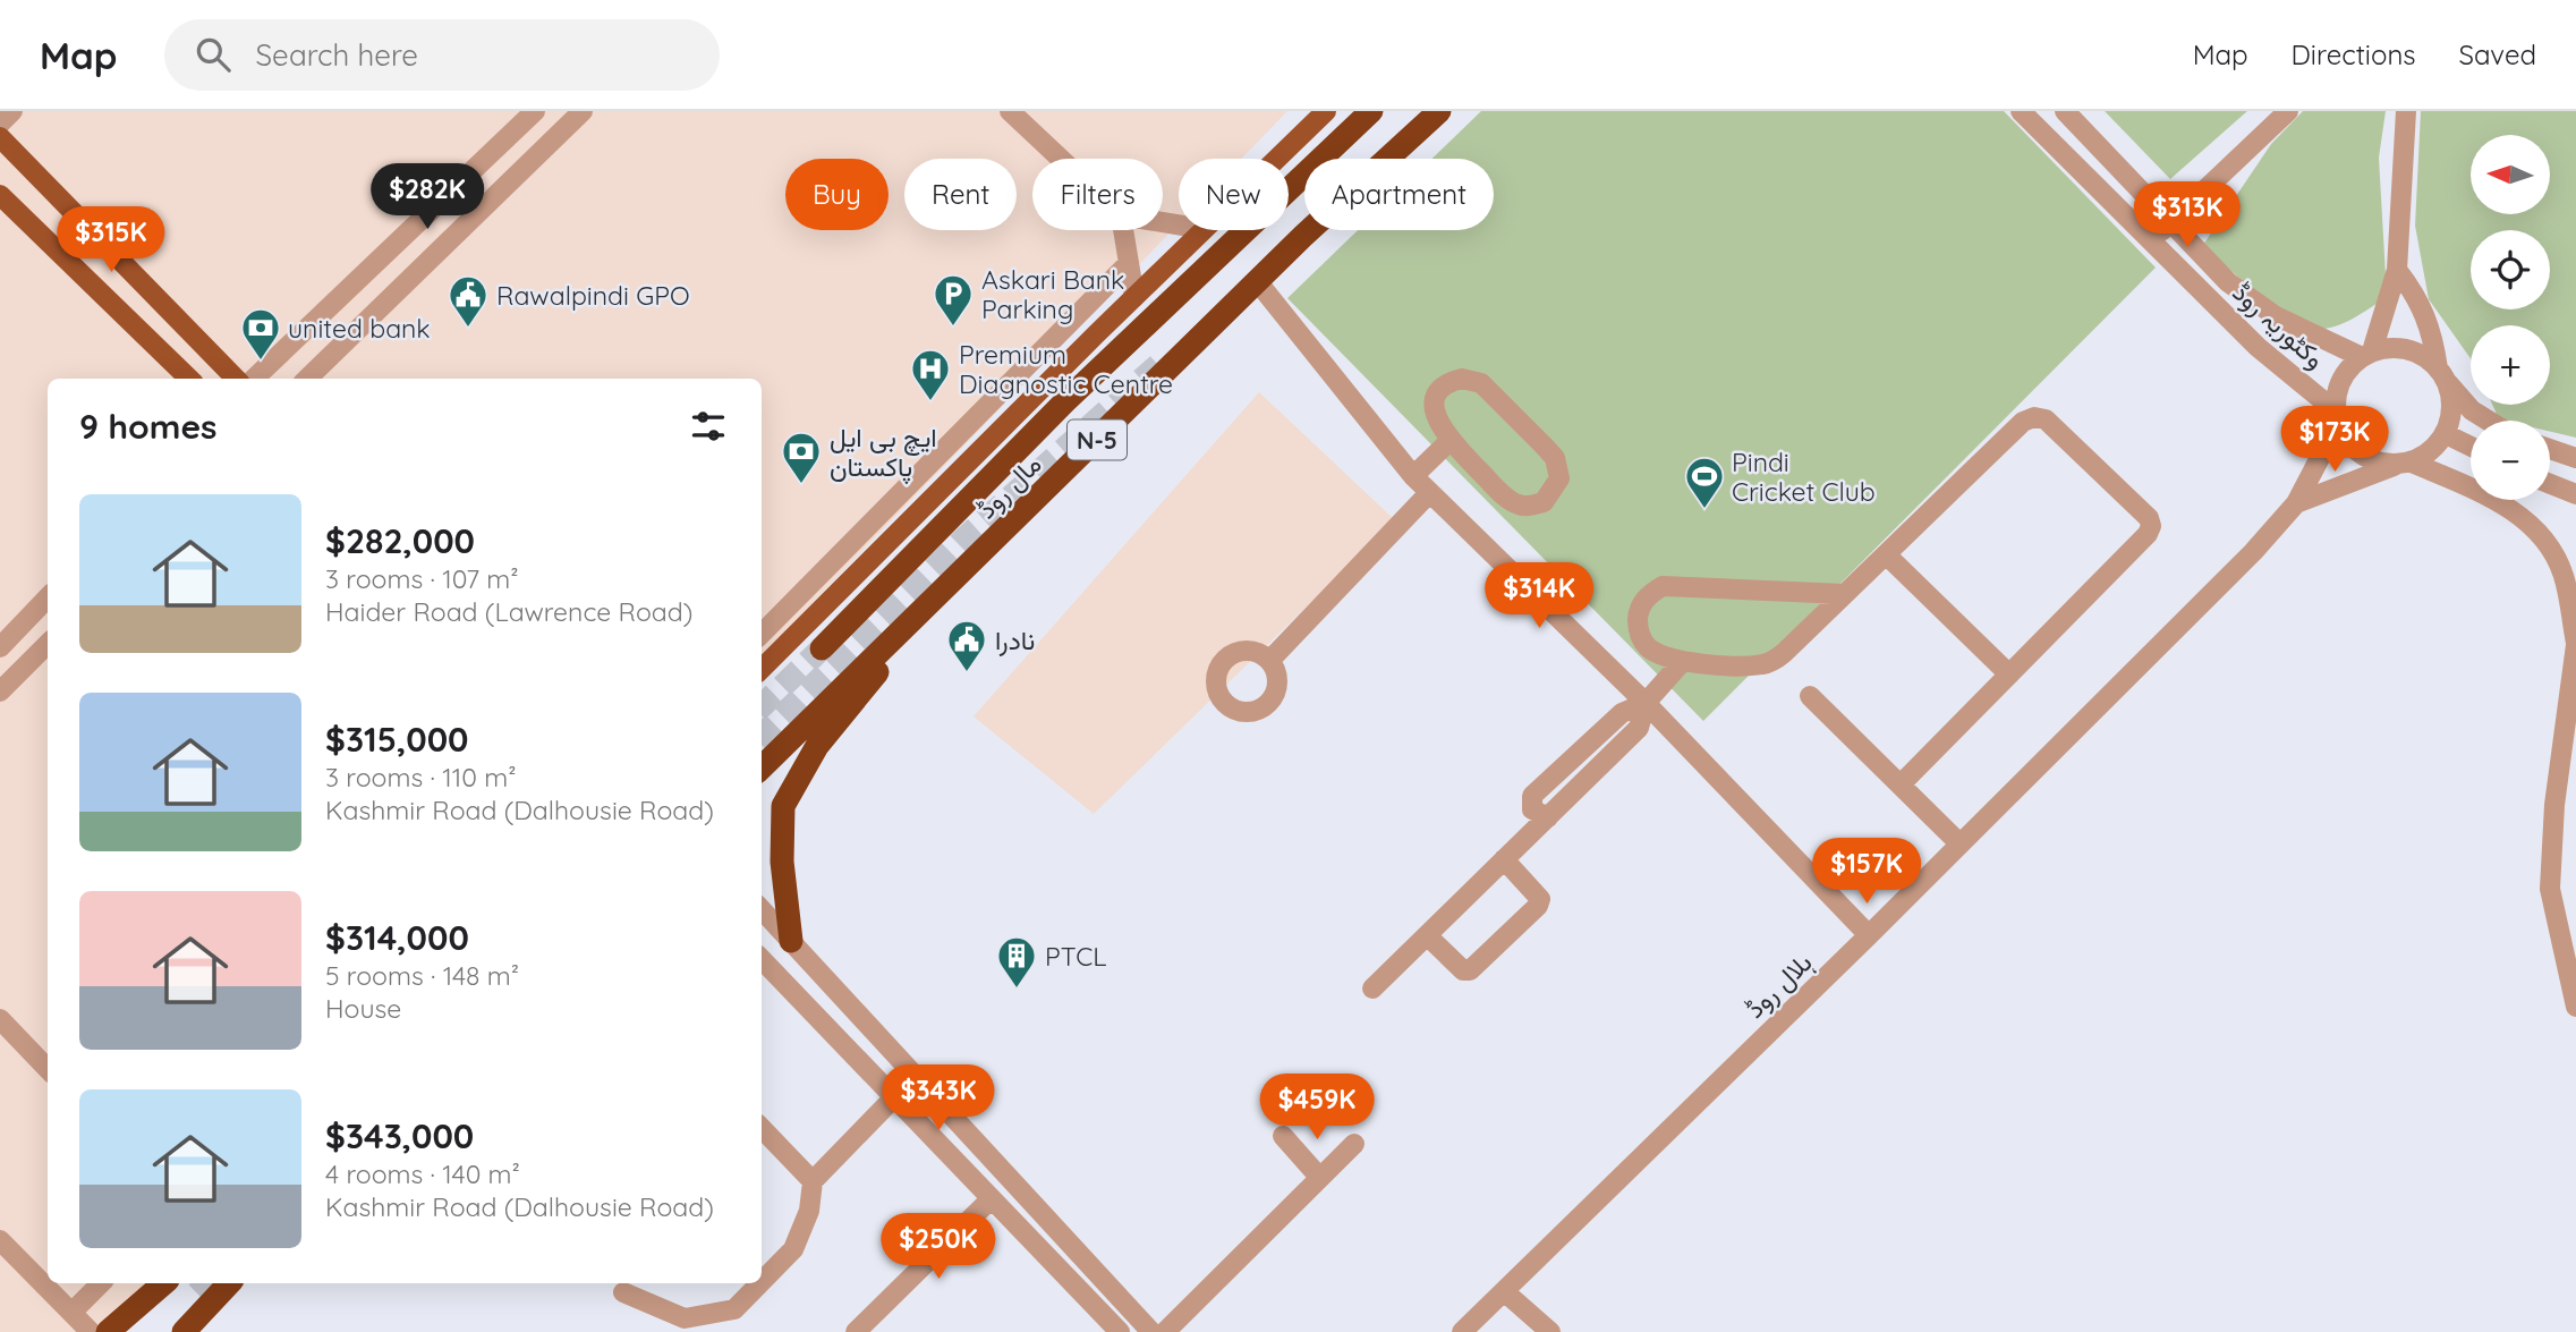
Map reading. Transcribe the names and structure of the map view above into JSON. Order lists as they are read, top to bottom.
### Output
{
  "streets": {
    "highway": ["N-5", "مال روڈ"],
    "street": ["وکٹوریہ روڈ", "ہلال روڈ"]
  },
  "crossings": [
    ["وکٹوریہ روڈ", "ہلال روڈ"]
  ],
  "places": {
    "parking": ["Askari Bank Parking"],
    "public building": ["Rawalpindi GPO", "نادرا"],
    "bank": ["united bank", "ایچ بی ایل پاکستان"],
    "hospital": ["Premium Diagnostic Centre"],
    "sports": ["Pindi Cricket Club"],
    "building": ["PTCL"]
  },
  "north": "left",
  "page": {
    "header": "Map",
    "search": "Search here",
    "nav": ["Map", "Directions", "Saved"],
    "map_buttons": ["+", "−"],
    "chip": [
      "Buy",
      "Rent",
      "Filters",
      "New",
      "Apartment"
    ],
    "price": [
      "$282K",
      "$313K",
      "$315K",
      "$173K",
      "$314K",
      "$157K",
      "$343K",
      "$459K",
      "$250K"
    ],
    "heading": "9 homes",
    "list": [
      {
        "name": "$282,000",
        "note": "3 rooms · 107 m² · Haider Road (Lawrence Road)"
      },
      {
        "name": "$315,000",
        "note": "3 rooms · 110 m² · Kashmir Road (Dalhousie Road)"
      },
      {
        "name": "$314,000",
        "note": "5 rooms · 148 m² · House"
      },
      {
        "name": "$343,000",
        "note": "4 rooms · 140 m² · Kashmir Road (Dalhousie Road)"
      }
    ]
  }
}
